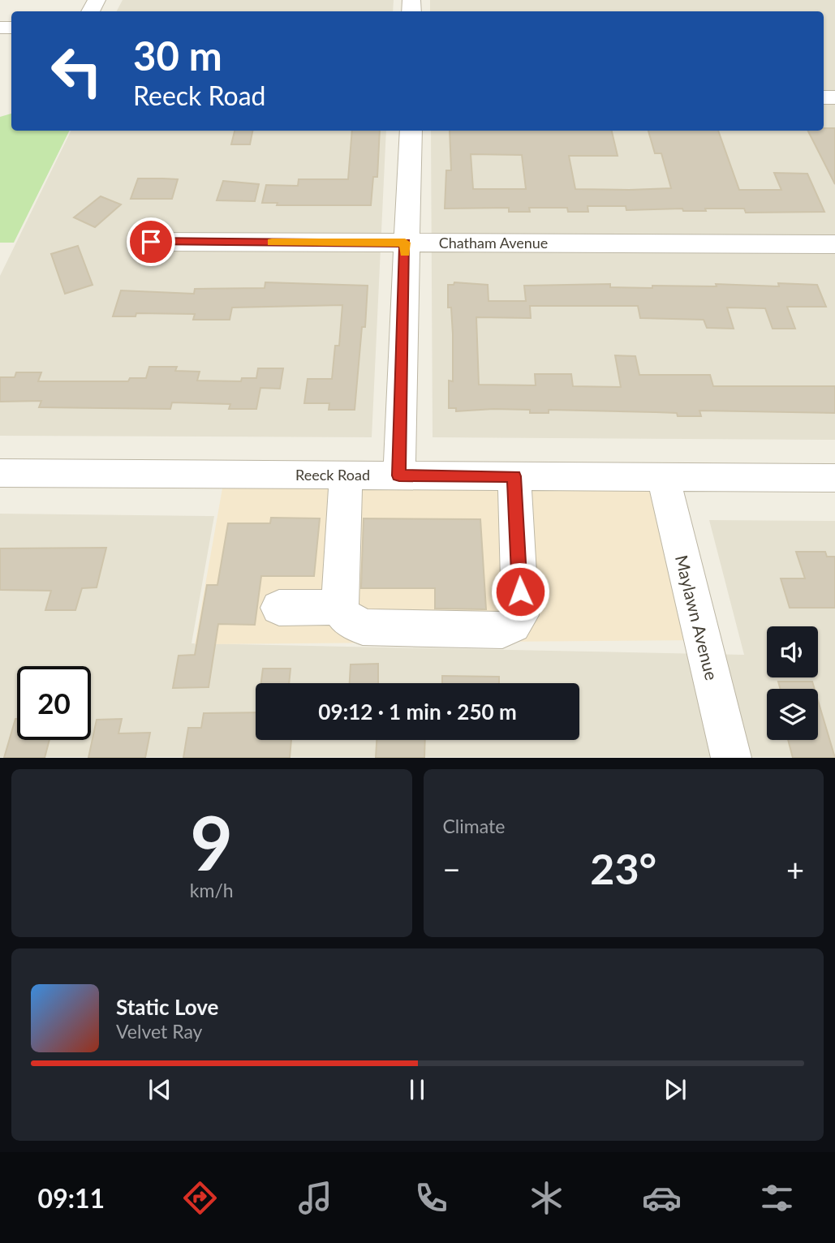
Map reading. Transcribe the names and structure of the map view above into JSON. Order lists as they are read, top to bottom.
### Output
{
  "streets": {
    "street": ["Chatham Avenue", "Reeck Road", "Maylawn Avenue"]
  },
  "crossings": [
    ["Reeck Road", "Maylawn Avenue"]
  ],
  "page": {
    "turn": ["30 m", "Reeck Road"],
    "limit": "20",
    "trip": "09:12 · 1 min · 250 m",
    "tile": [
      ["9", "km/h"],
      "Climate"
    ],
    "heat": ["−", "23°", "+"],
    "song": ["Static Love", "Velvet Ray"],
    "tabs": "09:11"
  }
}
